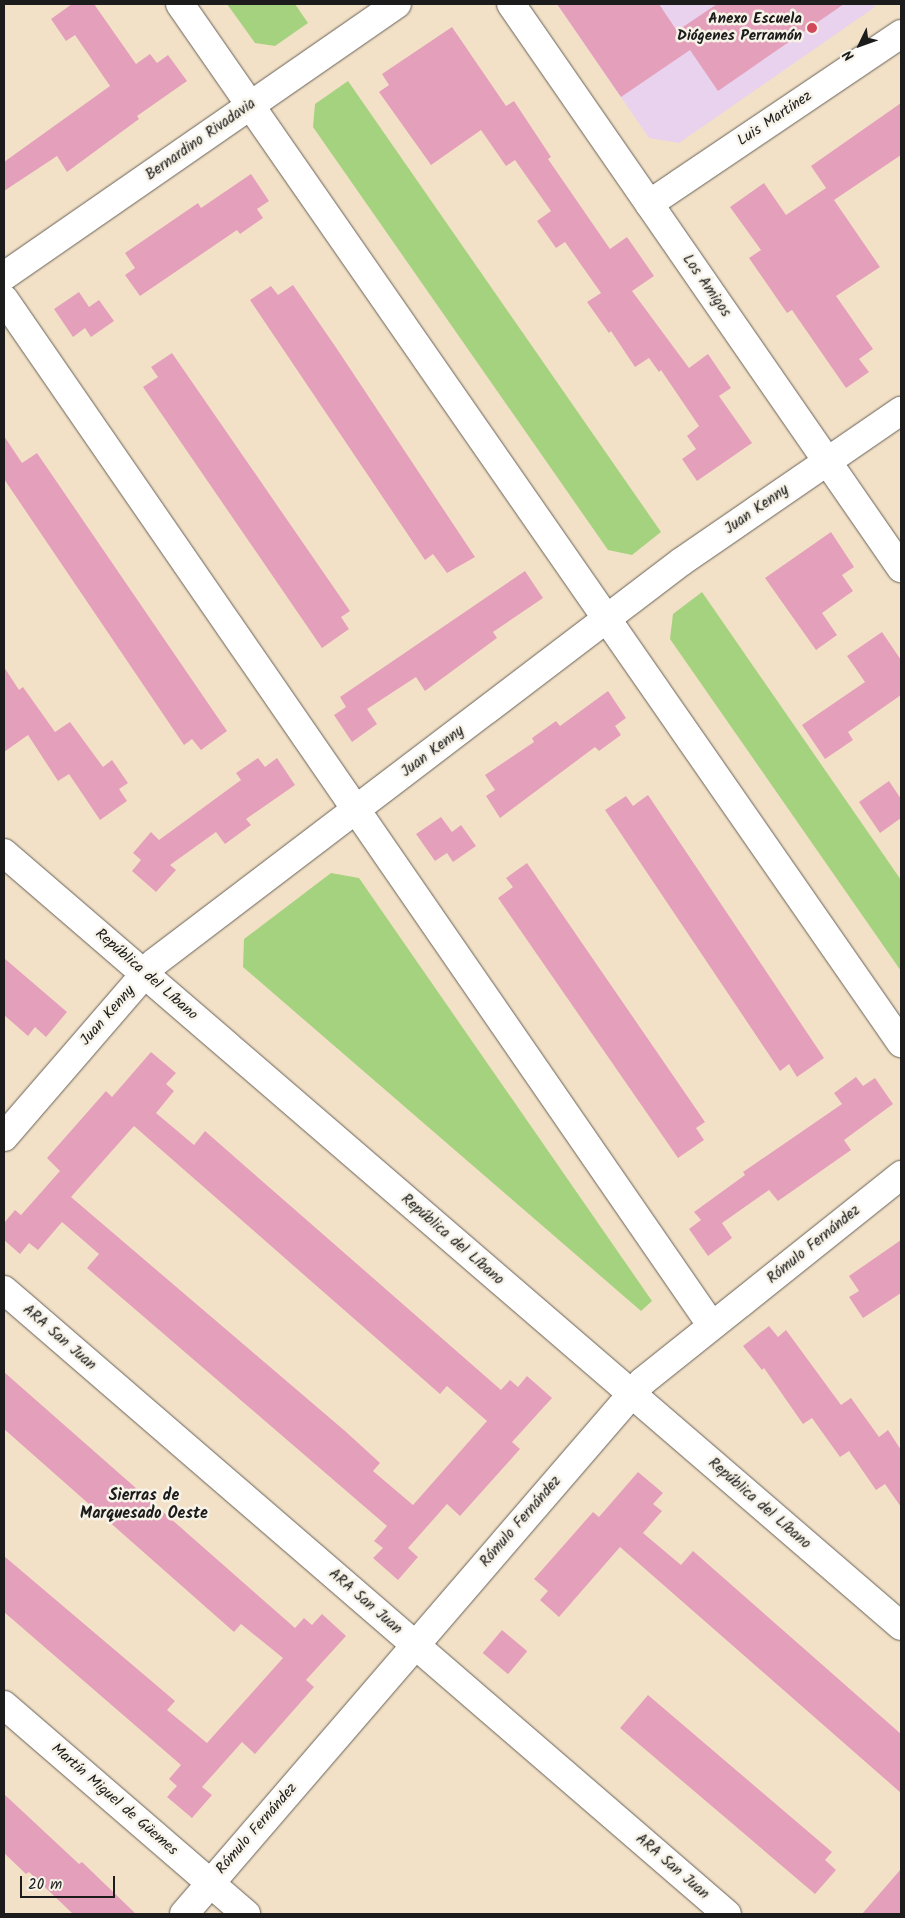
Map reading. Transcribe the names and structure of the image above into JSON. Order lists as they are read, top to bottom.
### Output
{
  "streets": {
    "street": [
      "Luis Martínez",
      "Bernardino Rivadavia",
      "Los Amigos",
      "Juan Kenny",
      "República del Líbano",
      "Rómulo Fernández",
      "ARA San Juan",
      "Martín Miguel de Güemes"
    ]
  },
  "crossings": [
    ["Luis Martínez", "Los Amigos"],
    ["Los Amigos", "Juan Kenny"],
    ["Juan Kenny", "República del Líbano"],
    ["República del Líbano", "Rómulo Fernández"],
    ["Rómulo Fernández", "ARA San Juan"],
    ["Rómulo Fernández", "Martín Miguel de Güemes"]
  ],
  "districts": ["Sierras de Marquesado Oeste"],
  "places": ["Anexo Escuela Diógenes Perramón"],
  "scale_bar": "20 m",
  "north": "bottom left"
}
